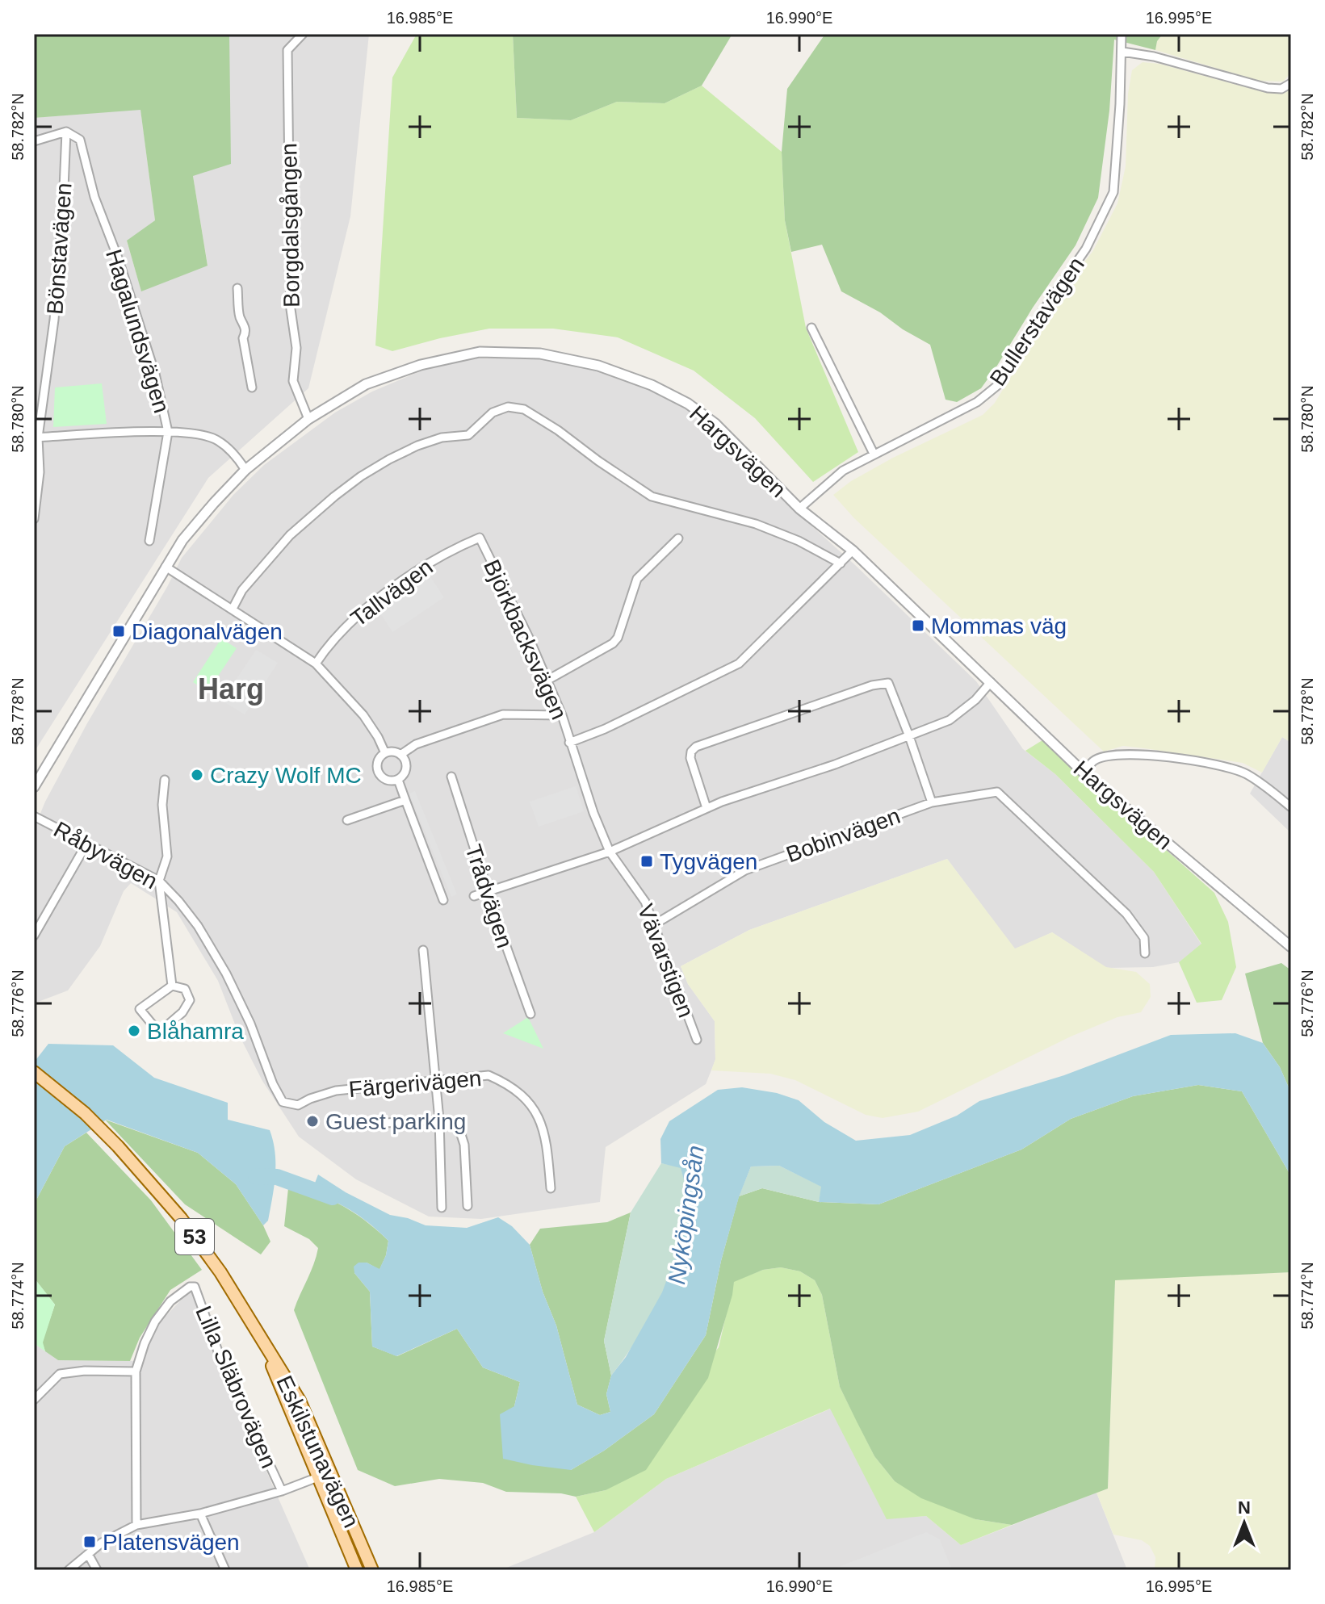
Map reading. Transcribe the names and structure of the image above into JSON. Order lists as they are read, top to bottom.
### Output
{
  "streets": {
    "main road": ["53", "Eskilstunavägen"],
    "street": [
      "Borgdalsgången",
      "Bönstavägen",
      "Bullerstavägen",
      "Hagalundsvägen",
      "Hargsvägen",
      "Tallvägen",
      "Björkbacksvägen",
      "Bobinvägen",
      "Råbyvägen",
      "Trådvägen",
      "Vävarstigen",
      "Färgerivägen",
      "Lilla Släbrovägen"
    ]
  },
  "crossings": [
    ["Borgdalsgången", "Hargsvägen"],
    ["Bönstavägen", "Hagalundsvägen"],
    ["Bullerstavägen", "Hargsvägen"],
    ["Tallvägen", "Björkbacksvägen"],
    ["Björkbacksvägen", "Vävarstigen"],
    ["Bobinvägen", "Vävarstigen"],
    ["Råbyvägen", "Färgerivägen"]
  ],
  "districts": ["Harg"],
  "water": ["Nyköpingsån"],
  "places": {
    "transit": [
      "Mommas väg",
      "Diagonalvägen",
      "Tygvägen",
      "Platensvägen"
    ],
    "other": ["Crazy Wolf MC", "Blåhamra", "Guest parking"]
  },
  "north": "top",
  "coordinates": [
    "16.985°E",
    "16.990°E",
    "16.995°E",
    "58.782°N",
    "58.780°N",
    "58.778°N",
    "58.776°N",
    "58.774°N"
  ]
}
